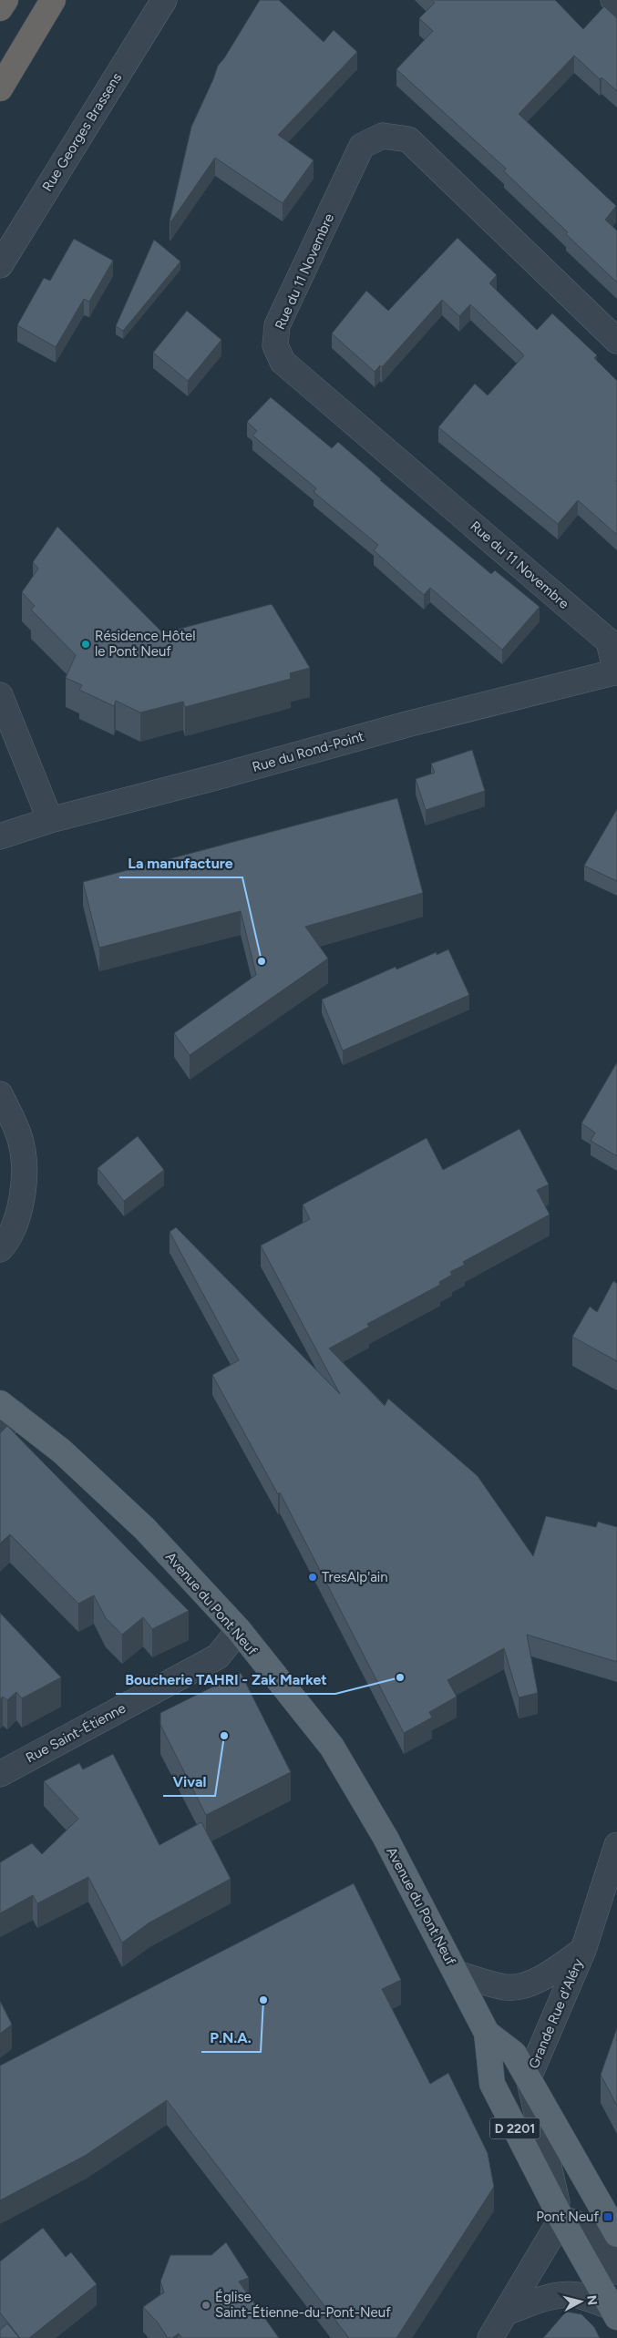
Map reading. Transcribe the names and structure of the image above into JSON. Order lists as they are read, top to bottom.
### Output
{
  "streets": {
    "main road": ["Avenue du Pont Neuf", "D 2201"],
    "street": [
      "Rue Georges Brassens",
      "Rue du 11 Novembre",
      "Rue du Rond-Point",
      "Rue Saint-Étienne",
      "Grande Rue d'Aléry"
    ]
  },
  "crossings": [
    ["Rue du 11 Novembre", "Rue du Rond-Point"],
    ["Avenue du Pont Neuf", "Rue Saint-Étienne"],
    ["Avenue du Pont Neuf", "Grande Rue d'Aléry"]
  ],
  "places": {
    "other": [
      "Résidence Hôtel le Pont Neuf",
      "La manufacture",
      "TresAlp'ain",
      "Boucherie TAHRI - Zak Market",
      "Vival",
      "P.N.A.",
      "Église Saint-Étienne-du-Pont-Neuf"
    ],
    "transit": ["Pont Neuf"]
  },
  "north": "right"
}
